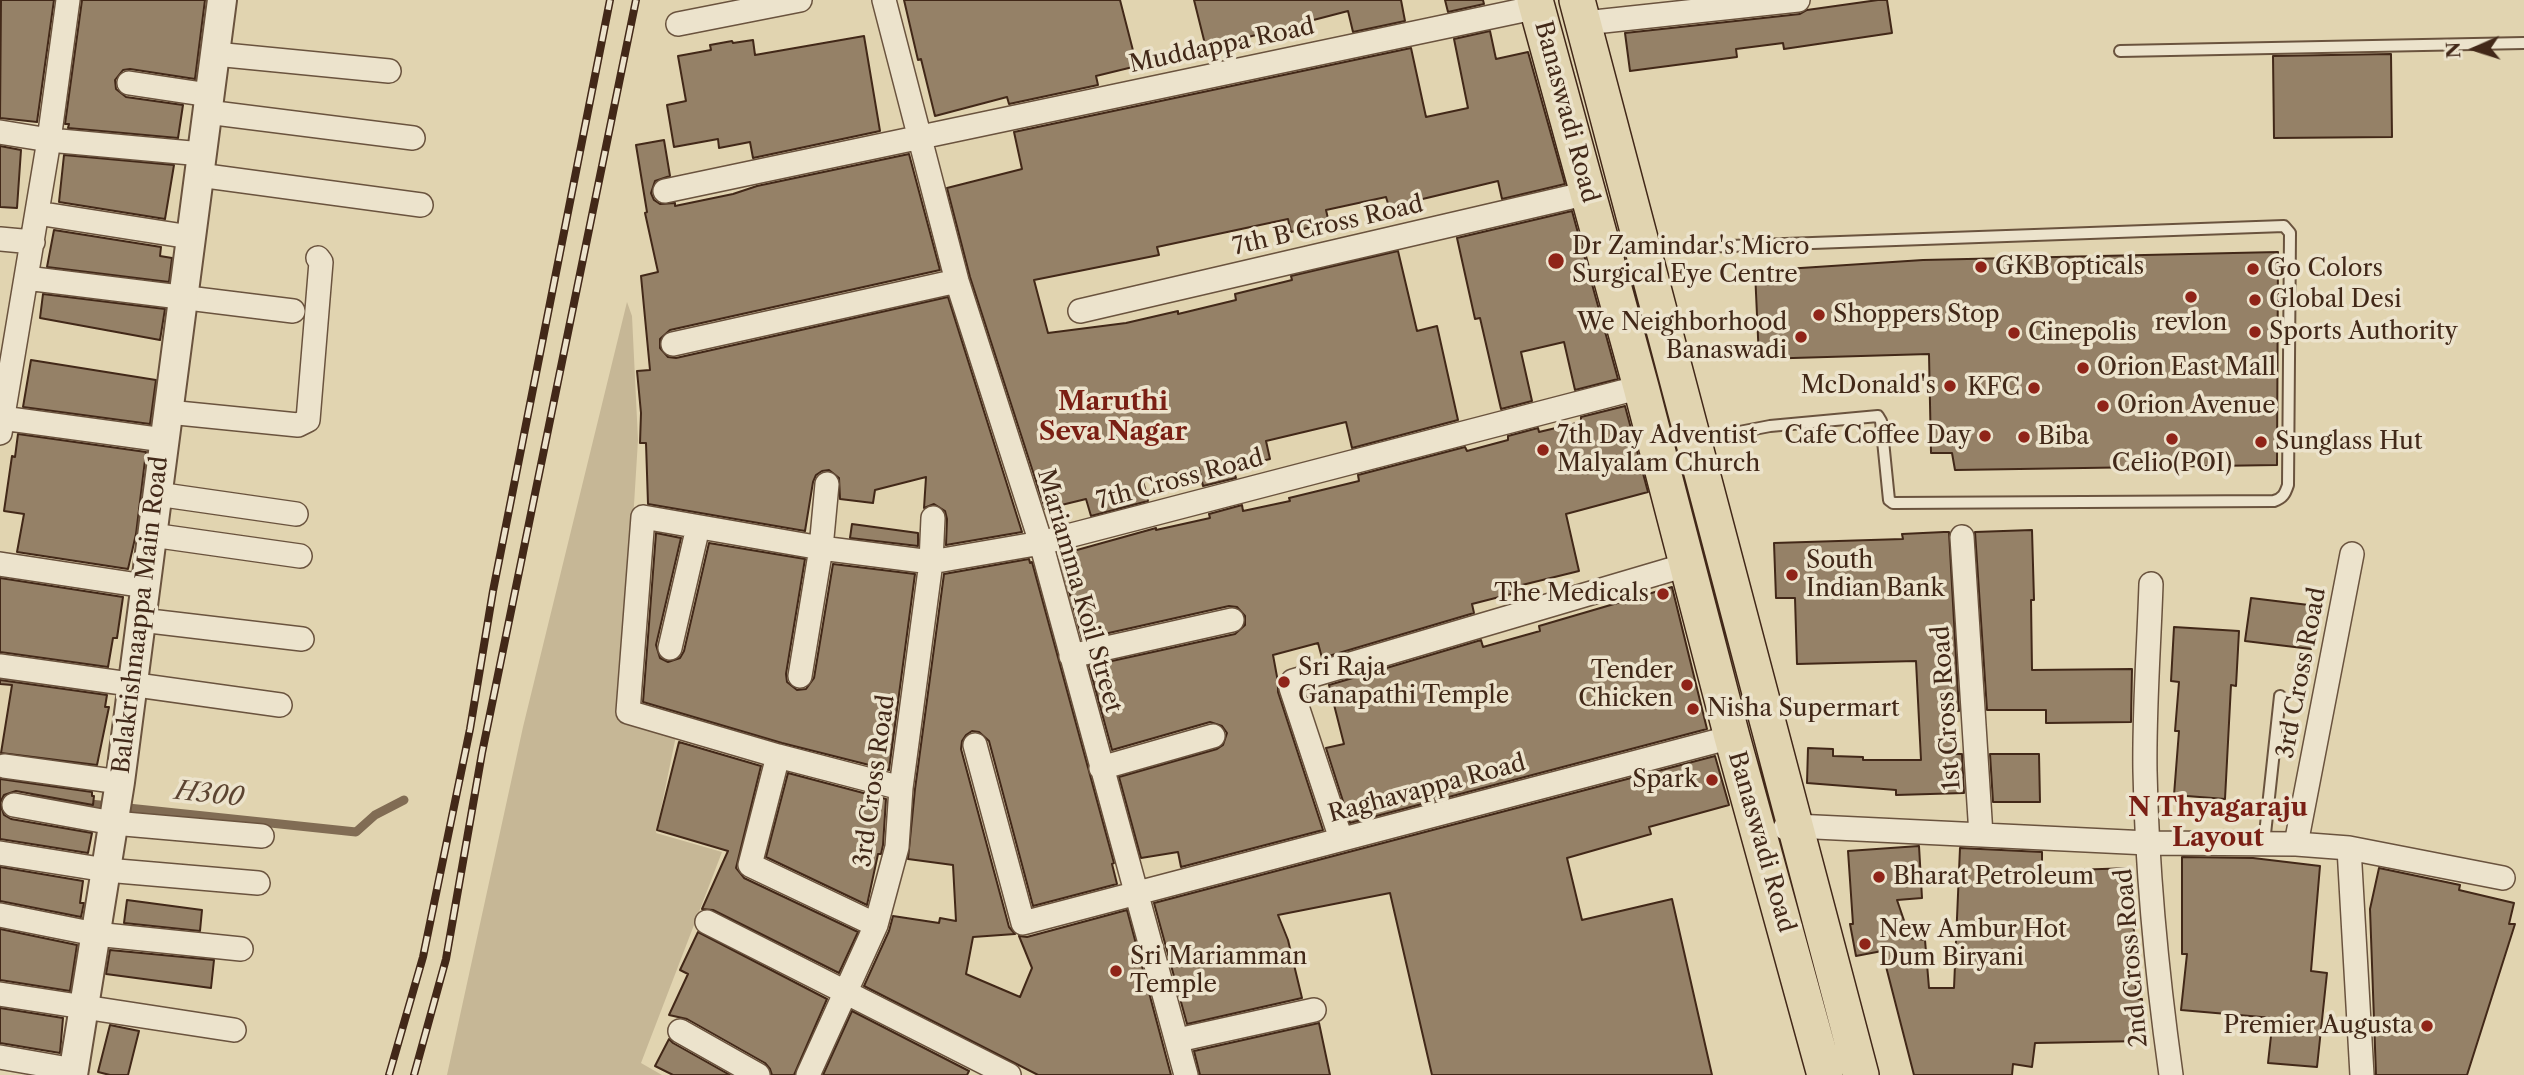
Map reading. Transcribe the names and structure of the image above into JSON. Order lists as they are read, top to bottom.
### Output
{
  "streets": {
    "main road": ["Banaswadi Road"],
    "street": [
      "Muddappa Road",
      "7th B Cross Road",
      "7th Cross Road",
      "Mariamma Koil Street",
      "Balakrishnaappa Main Road",
      "3rd Cross Road",
      "1st Cross Road",
      "Raghavappa Road",
      "2nd Cross Road"
    ]
  },
  "crossings": [
    ["Muddappa Road", "Banaswadi Road"],
    ["Muddappa Road", "Mariamma Koil Street"],
    ["Banaswadi Road", "7th B Cross Road"],
    ["Banaswadi Road", "7th Cross Road"],
    ["Banaswadi Road", "Raghavappa Road"],
    ["7th Cross Road", "Mariamma Koil Street"],
    ["7th Cross Road", "3rd Cross Road"],
    ["Mariamma Koil Street", "Raghavappa Road"]
  ],
  "districts": ["Maruthi Seva Nagar", "N Thyagaraju Layout"],
  "water": ["H300"],
  "places": [
    "Dr Zamindar's Micro Surgical Eye Centre",
    "GKB opticals",
    "Go Colors",
    "revlon",
    "Global Desi",
    "Shoppers Stop",
    "Sports Authority",
    "Cinepolis",
    "We Neighborhood Banaswadi",
    "Orion East Mall",
    "McDonald's",
    "KFC",
    "Orion Avenue",
    "Cafe Coffee Day",
    "Biba",
    "Celio(POI)",
    "Sunglass Hut",
    "7th Day Adventist Malyalam Church",
    "South Indian Bank",
    "The Medicals",
    "Sri Raja Ganapathi Temple",
    "Tender Chicken",
    "Nisha Supermart",
    "Spark",
    "Bharat Petroleum",
    "New Ambur Hot Dum Biryani",
    "Sri Mariamman Temple",
    "Premier Augusta"
  ],
  "north": "left"
}
